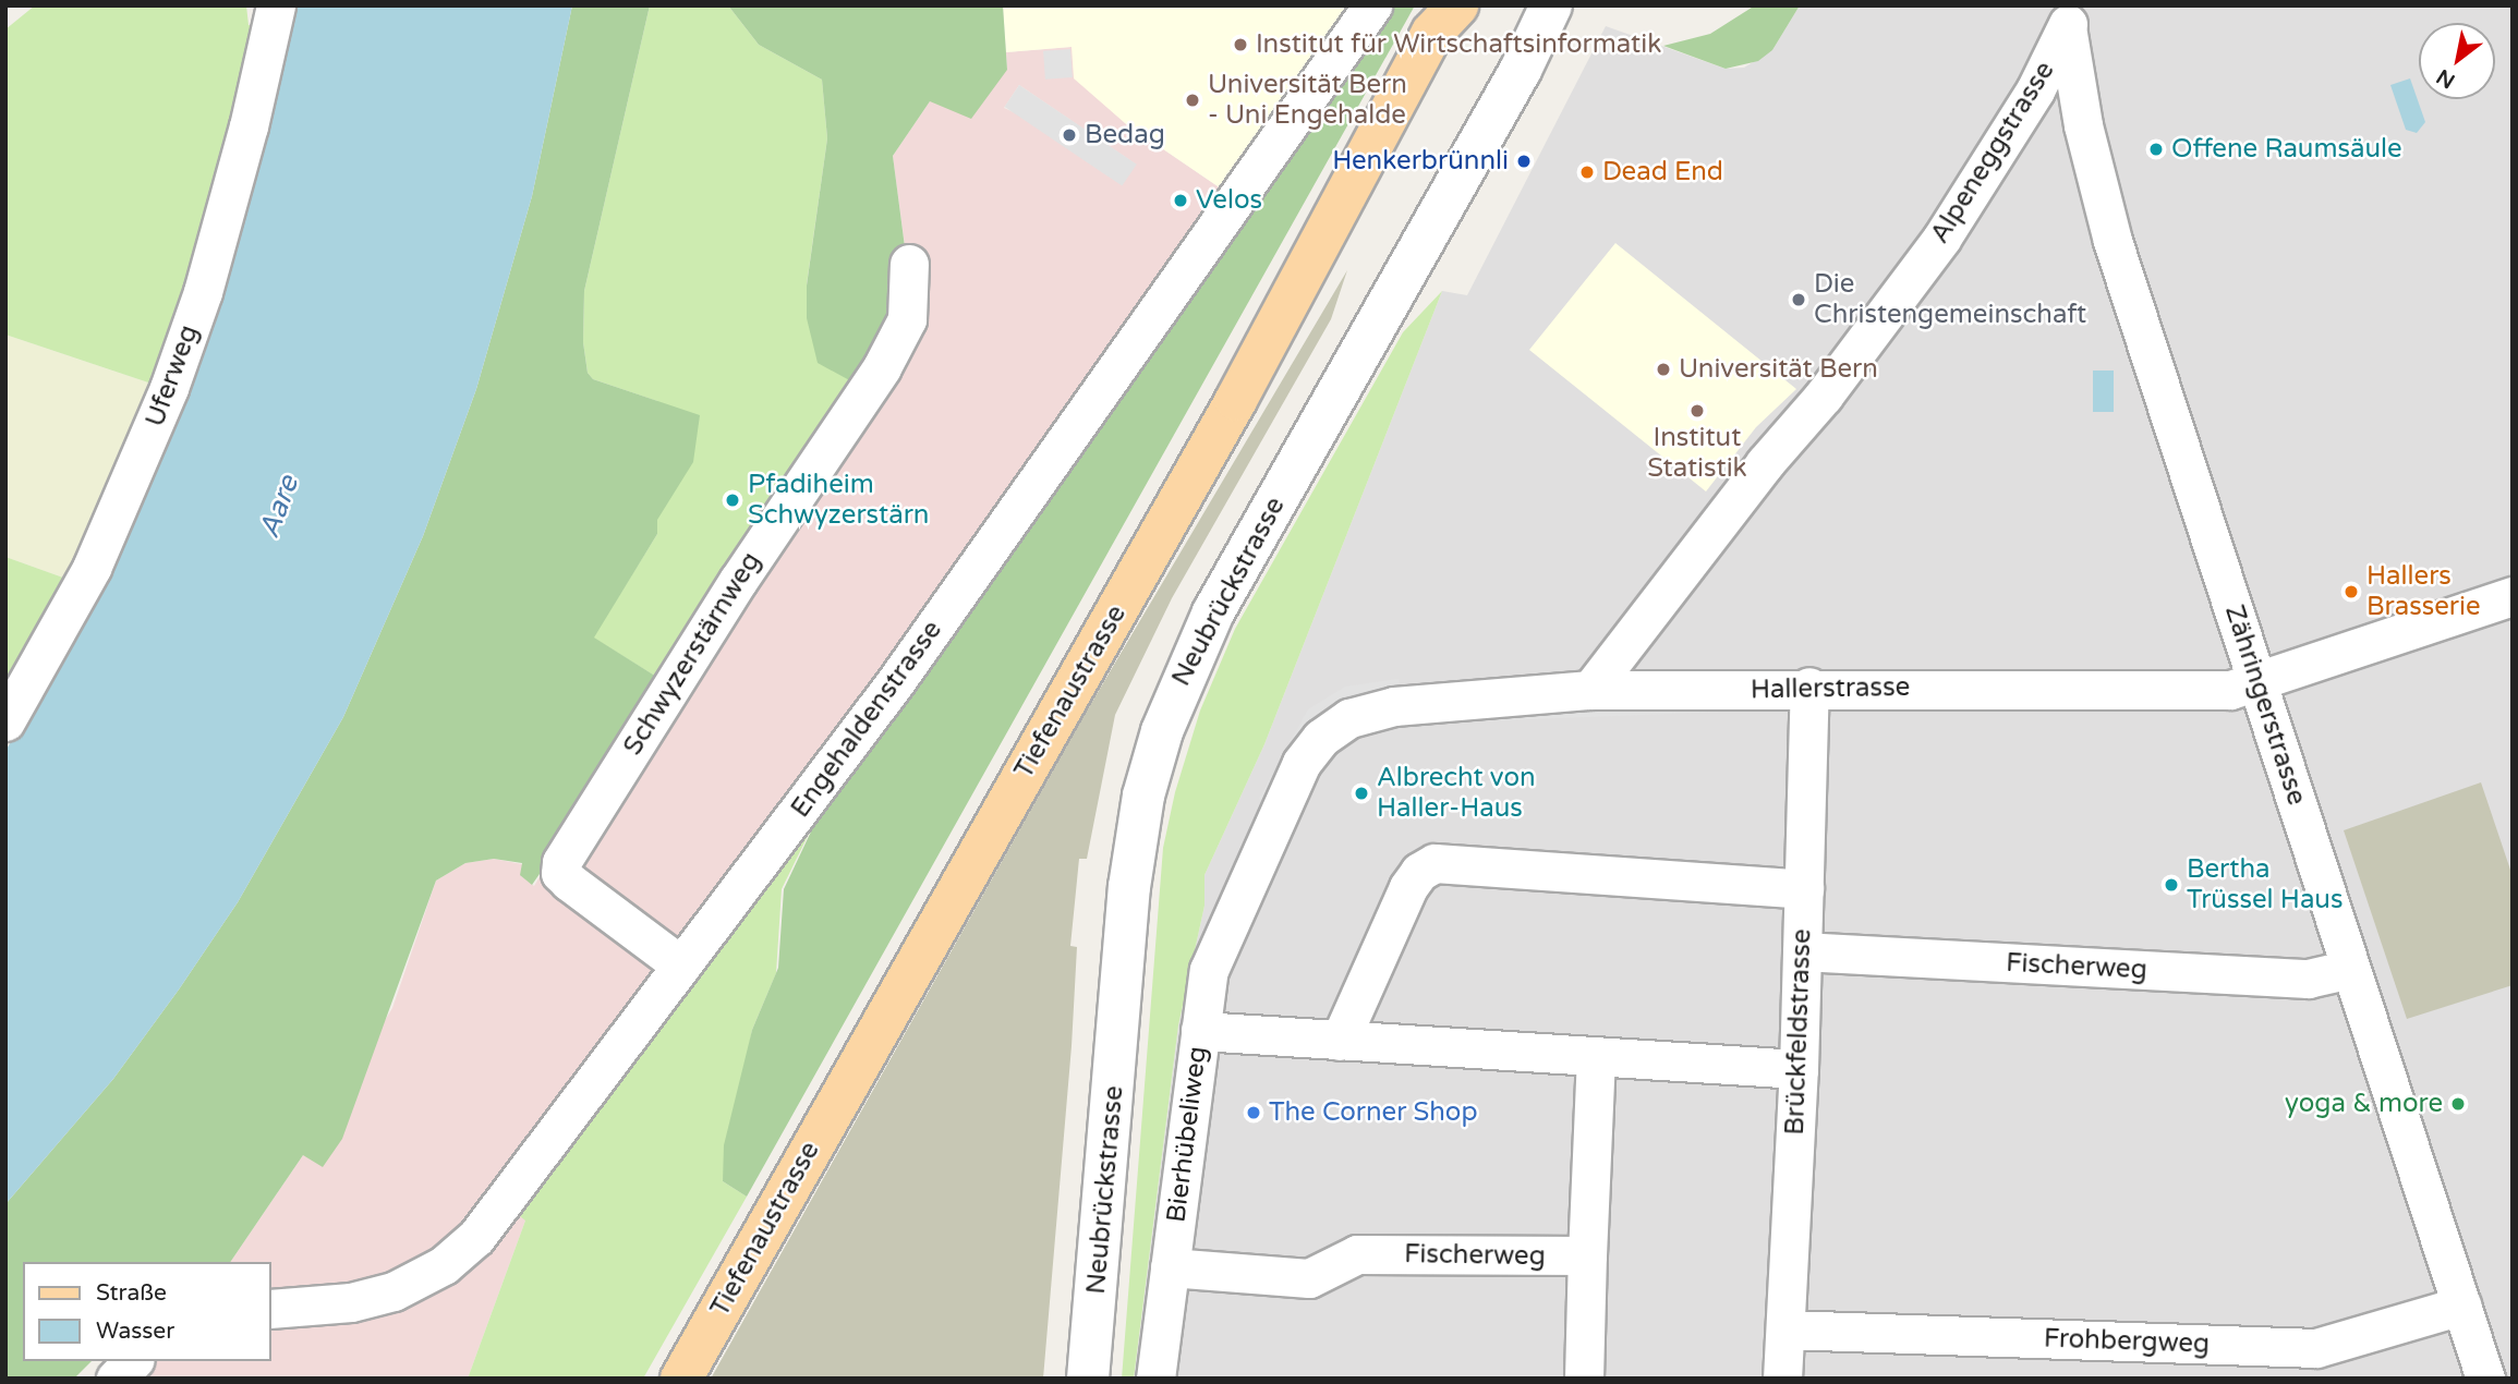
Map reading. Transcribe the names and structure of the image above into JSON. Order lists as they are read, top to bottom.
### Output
{
  "streets": {
    "main road": ["Tiefenaustrasse"],
    "street": [
      "Alpeneggstrasse",
      "Uferweg",
      "Neubrückstrasse",
      "Schwyzerstärnweg",
      "Hallerstrasse",
      "Zähringerstrasse",
      "Engehaldenstrasse",
      "Fischerweg",
      "Brückfeldstrasse",
      "Bierhübeliweg",
      "Frohbergweg"
    ]
  },
  "crossings": [
    ["Alpeneggstrasse", "Hallerstrasse"],
    ["Alpeneggstrasse", "Zähringerstrasse"],
    ["Schwyzerstärnweg", "Engehaldenstrasse"],
    ["Hallerstrasse", "Zähringerstrasse"],
    ["Hallerstrasse", "Brückfeldstrasse"],
    ["Hallerstrasse", "Bierhübeliweg"],
    ["Zähringerstrasse", "Fischerweg"],
    ["Zähringerstrasse", "Frohbergweg"],
    ["Fischerweg", "Brückfeldstrasse"],
    ["Fischerweg", "Bierhübeliweg"],
    ["Brückfeldstrasse", "Frohbergweg"]
  ],
  "water": ["Aare"],
  "places": [
    "Institut für Wirtschaftsinformatik",
    "Universität Bern - Uni Engehalde",
    "Bedag",
    "Offene Raumsäule",
    "Henkerbrünnli",
    "Dead End",
    "Velos",
    "Die Christengemeinschaft",
    "Universität Bern",
    "Institut Statistik",
    "Pfadiheim Schwyzerstärn",
    "Hallers Brasserie",
    "Albrecht von Haller-Haus",
    "Bertha Trüssel Haus",
    "yoga & more",
    "The Corner Shop"
  ],
  "legend": ["Straße", "Wasser"],
  "north": "bottom left"
}
